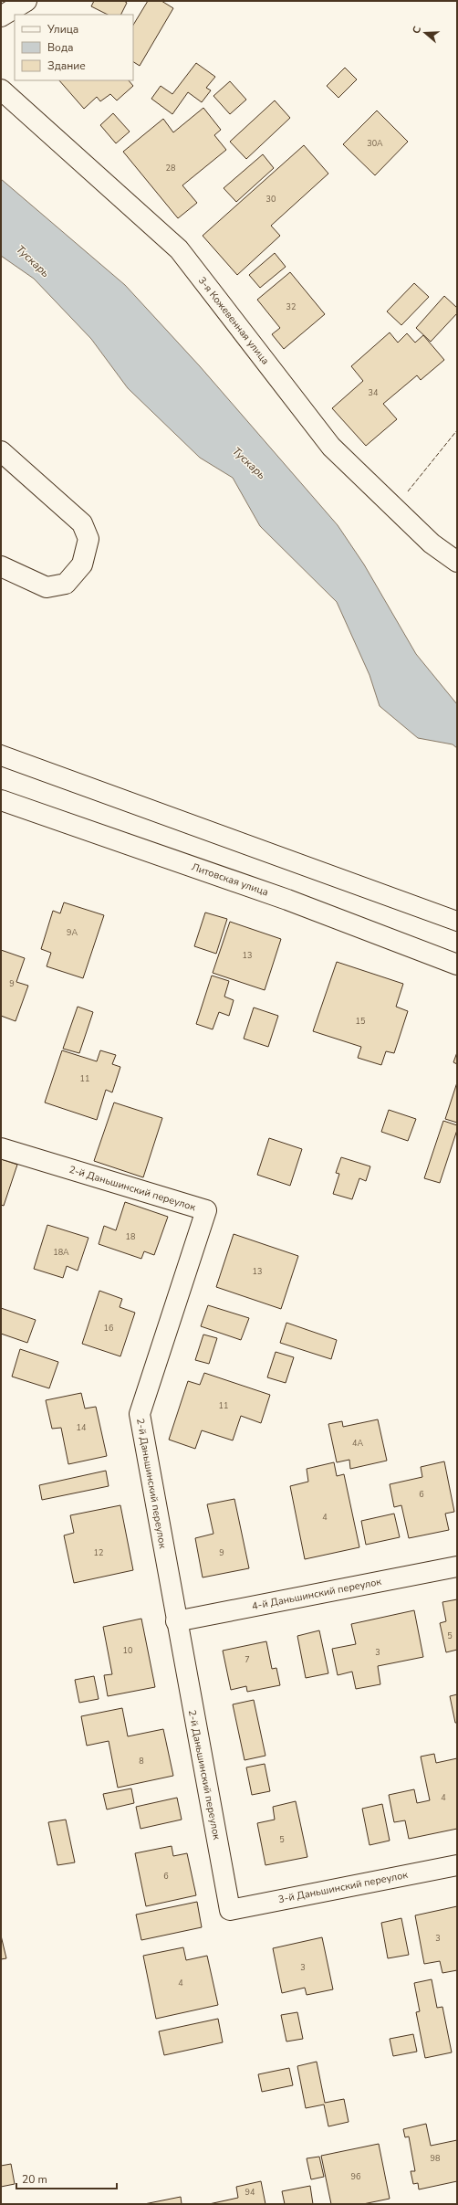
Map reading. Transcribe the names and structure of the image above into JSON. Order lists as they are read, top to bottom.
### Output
{
  "streets": {
    "street": [
      "3-я Кожевенная улица",
      "Литовская улица",
      "2-й Даньшинский переулок",
      "4-й Даньшинский переулок",
      "3-й Даньшинский переулок"
    ]
  },
  "crossings": [
    ["2-й Даньшинский переулок", "4-й Даньшинский переулок"],
    ["2-й Даньшинский переулок", "3-й Даньшинский переулок"]
  ],
  "water": ["Тускарь"],
  "house_numbers": [
    "30А",
    "28",
    "30",
    "32",
    "34",
    "9А",
    "13",
    "9",
    "15",
    "11",
    "18",
    "18А",
    "13",
    "16",
    "11",
    "14",
    "4А",
    "6",
    "4",
    "12",
    "9",
    "5",
    "10",
    "3",
    "7",
    "8",
    "4",
    "5",
    "6",
    "3",
    "3",
    "4",
    "98",
    "96",
    "94"
  ],
  "legend": ["Улица", "Вода", "Здание"],
  "scale_bar": "20 m",
  "north": "left"
}
